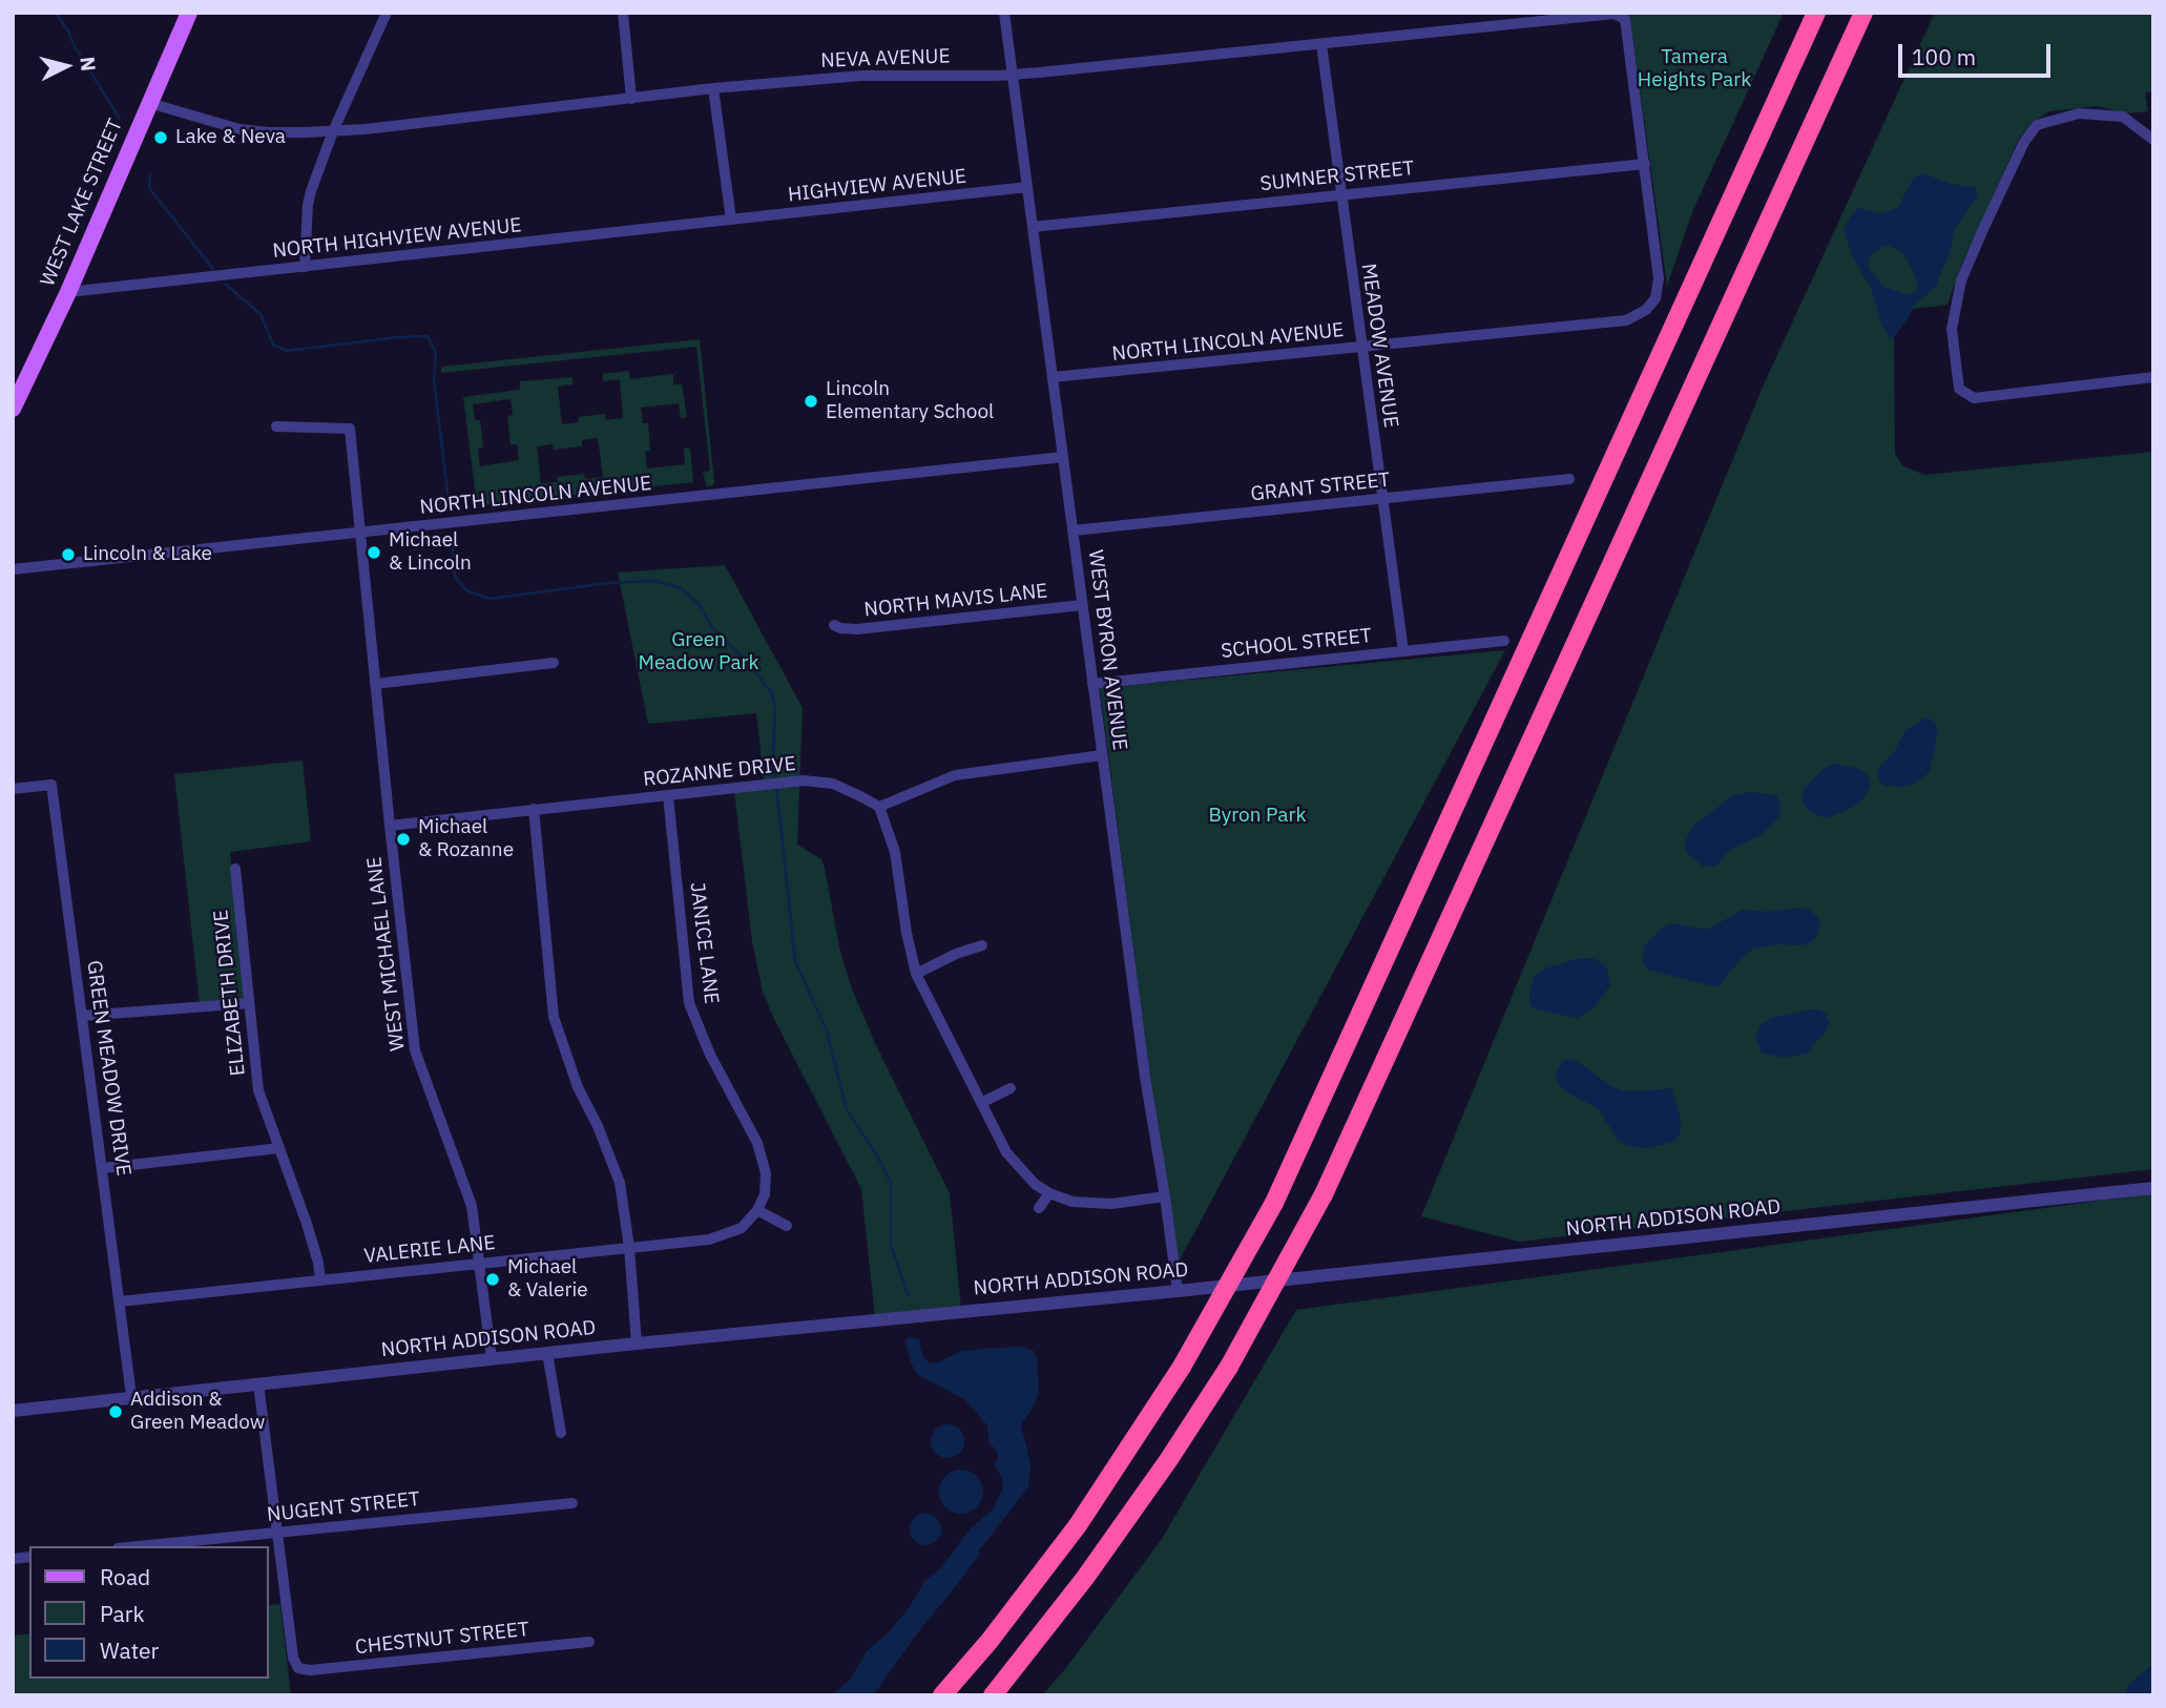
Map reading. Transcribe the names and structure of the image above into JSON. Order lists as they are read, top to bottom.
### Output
{
  "streets": {
    "main road": ["WEST LAKE STREET"],
    "street": [
      "NEVA AVENUE",
      "SUMNER STREET",
      "HIGHVIEW AVENUE",
      "NORTH HIGHVIEW AVENUE",
      "NORTH LINCOLN AVENUE",
      "MEADOW AVENUE",
      "GRANT STREET",
      "NORTH MAVIS LANE",
      "SCHOOL STREET",
      "WEST BYRON AVENUE",
      "ROZANNE DRIVE",
      "JANICE LANE",
      "WEST MICHAEL LANE",
      "ELIZABETH DRIVE",
      "GREEN MEADOW DRIVE",
      "NORTH ADDISON ROAD",
      "VALERIE LANE",
      "NUGENT STREET",
      "CHESTNUT STREET"
    ]
  },
  "crossings": [
    ["NEVA AVENUE", "SUMNER STREET"],
    ["NEVA AVENUE", "WEST LAKE STREET"],
    ["NEVA AVENUE", "NORTH LINCOLN AVENUE"],
    ["NEVA AVENUE", "MEADOW AVENUE"],
    ["NEVA AVENUE", "WEST BYRON AVENUE"],
    ["SUMNER STREET", "NORTH LINCOLN AVENUE"],
    ["SUMNER STREET", "MEADOW AVENUE"],
    ["SUMNER STREET", "WEST BYRON AVENUE"],
    ["HIGHVIEW AVENUE", "NORTH HIGHVIEW AVENUE"],
    ["HIGHVIEW AVENUE", "WEST BYRON AVENUE"],
    ["WEST LAKE STREET", "NORTH HIGHVIEW AVENUE"],
    ["NORTH LINCOLN AVENUE", "MEADOW AVENUE"],
    ["NORTH LINCOLN AVENUE", "WEST BYRON AVENUE"],
    ["NORTH LINCOLN AVENUE", "WEST MICHAEL LANE"],
    ["MEADOW AVENUE", "GRANT STREET"],
    ["MEADOW AVENUE", "SCHOOL STREET"],
    ["GRANT STREET", "WEST BYRON AVENUE"],
    ["NORTH MAVIS LANE", "WEST BYRON AVENUE"],
    ["SCHOOL STREET", "WEST BYRON AVENUE"],
    ["WEST BYRON AVENUE", "NORTH ADDISON ROAD"],
    ["ROZANNE DRIVE", "JANICE LANE"],
    ["ROZANNE DRIVE", "WEST MICHAEL LANE"],
    ["JANICE LANE", "VALERIE LANE"],
    ["WEST MICHAEL LANE", "NORTH ADDISON ROAD"],
    ["WEST MICHAEL LANE", "VALERIE LANE"],
    ["ELIZABETH DRIVE", "VALERIE LANE"],
    ["GREEN MEADOW DRIVE", "NORTH ADDISON ROAD"],
    ["GREEN MEADOW DRIVE", "VALERIE LANE"],
    ["NUGENT STREET", "CHESTNUT STREET"]
  ],
  "parks": ["Tamera Heights Park", "Green Meadow Park", "Byron Park"],
  "places": [
    "Lake & Neva",
    "Lincoln Elementary School",
    "Michael & Lincoln",
    "Lincoln & Lake",
    "Michael & Rozanne",
    "Michael & Valerie",
    "Addison & Green Meadow"
  ],
  "legend": ["Road", "Park", "Water"],
  "scale_bar": "100 m",
  "north": "right"
}
